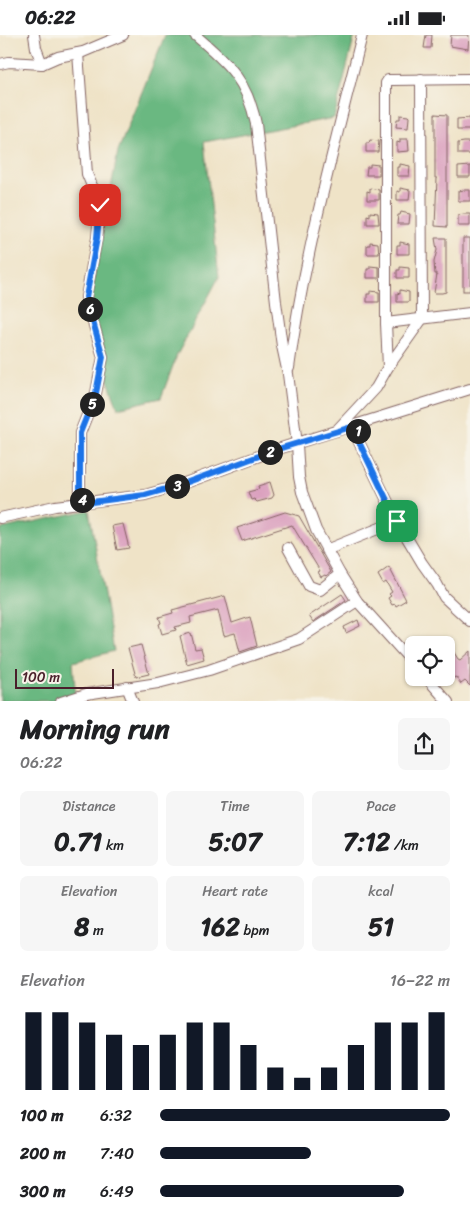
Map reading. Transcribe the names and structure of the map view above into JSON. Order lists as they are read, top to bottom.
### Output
{
  "scale_bar": "100 m",
  "page": {
    "status": "06:22",
    "pins": [
      "6",
      "5",
      "1",
      "2",
      "3",
      "4"
    ],
    "scale": "100 m",
    "heading": ["Morning run", "06:22"],
    "stats": [
      ["Distance", "0.71 km"],
      ["Time", "5:07"],
      ["Pace", "7:12 /km"],
      ["Elevation", "8 m"],
      ["Heart rate", "162 bpm"],
      ["kcal", "51"]
    ],
    "chart": ["Elevation", "16–22 m"],
    "list": [
      {
        "name": "100 m",
        "note": "6:32"
      },
      {
        "name": "200 m",
        "note": "7:40"
      },
      {
        "name": "300 m",
        "note": "6:49"
      }
    ]
  }
}
